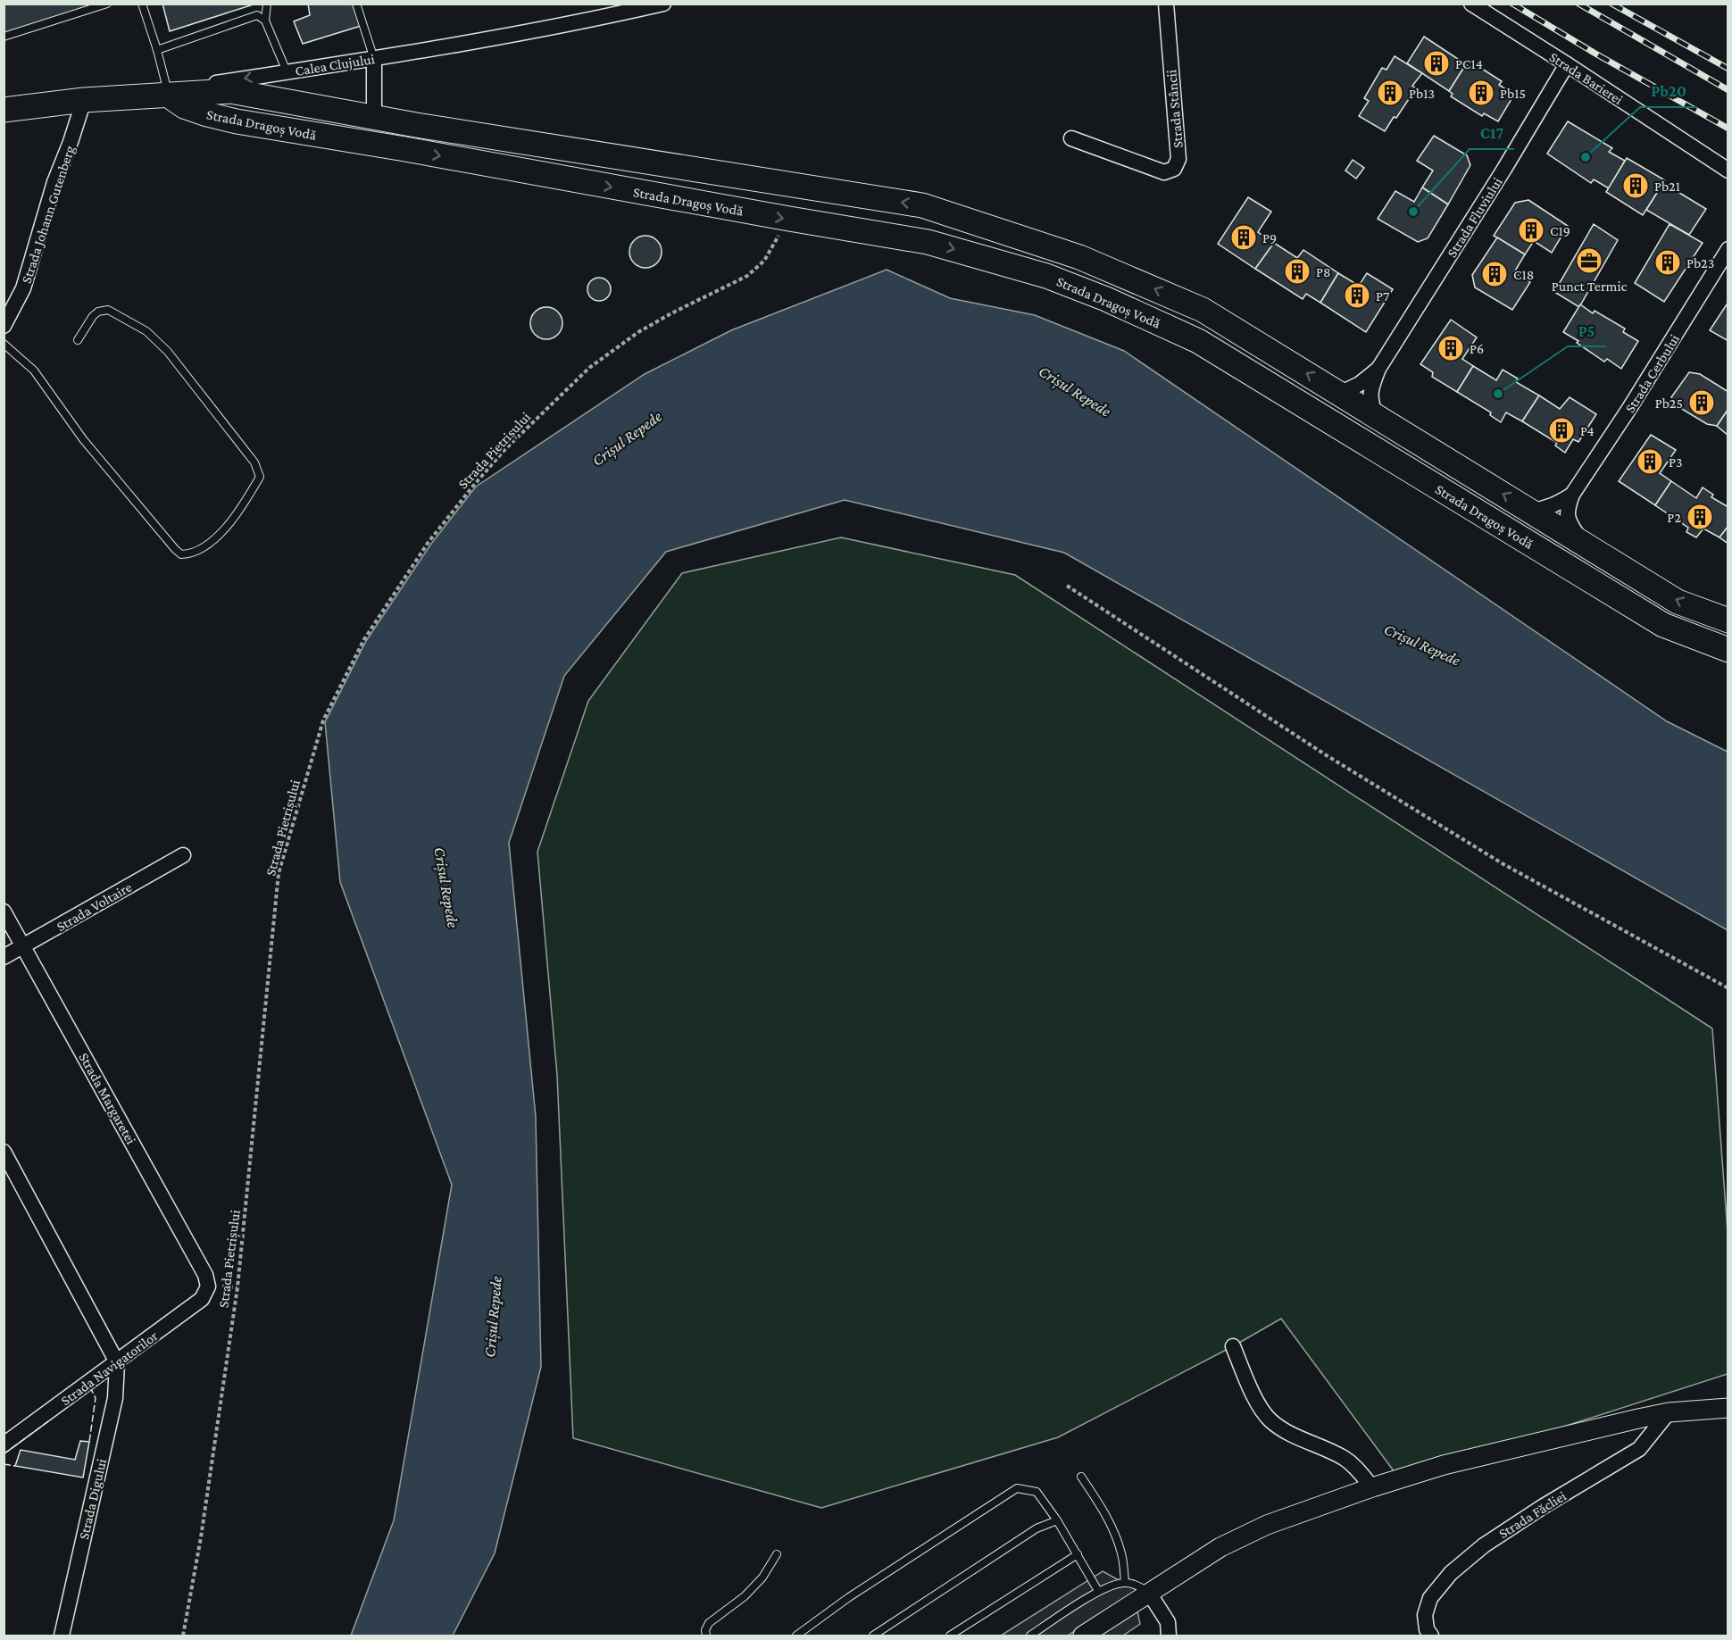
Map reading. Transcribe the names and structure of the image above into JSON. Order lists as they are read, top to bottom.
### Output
{
  "streets": {
    "main road": ["Calea Clujului", "Strada Dragoș Vodă"],
    "street": [
      "Strada Barierei",
      "Strada Stâncii",
      "Strada Johann Gutenberg",
      "Strada Fluviului",
      "Strada Cerbului",
      "Strada Voltaire",
      "Strada Margaretei",
      "Strada Navigatorilor",
      "Strada Digului",
      "Strada Făcliei"
    ],
    "path": ["Strada Pietrișului"]
  },
  "crossings": [
    ["Calea Clujului", "Strada Dragoș Vodă"],
    ["Calea Clujului", "Strada Johann Gutenberg"],
    ["Strada Barierei", "Strada Fluviului"],
    ["Strada Dragoș Vodă", "Strada Pietrișului"],
    ["Strada Voltaire", "Strada Margaretei"],
    ["Strada Margaretei", "Strada Navigatorilor"],
    ["Strada Navigatorilor", "Strada Digului"]
  ],
  "water": ["Crișul Repede"],
  "places": {
    "building": [
      "PC14",
      "Pb13",
      "Pb15",
      "Pb21",
      "C19",
      "P9",
      "Pb23",
      "P8",
      "C18",
      "P7",
      "P6",
      "Pb25",
      "P4",
      "P3",
      "P2"
    ],
    "other": ["Pb20", "C17", "P5"],
    "office": ["Punct Termic"]
  }
}
